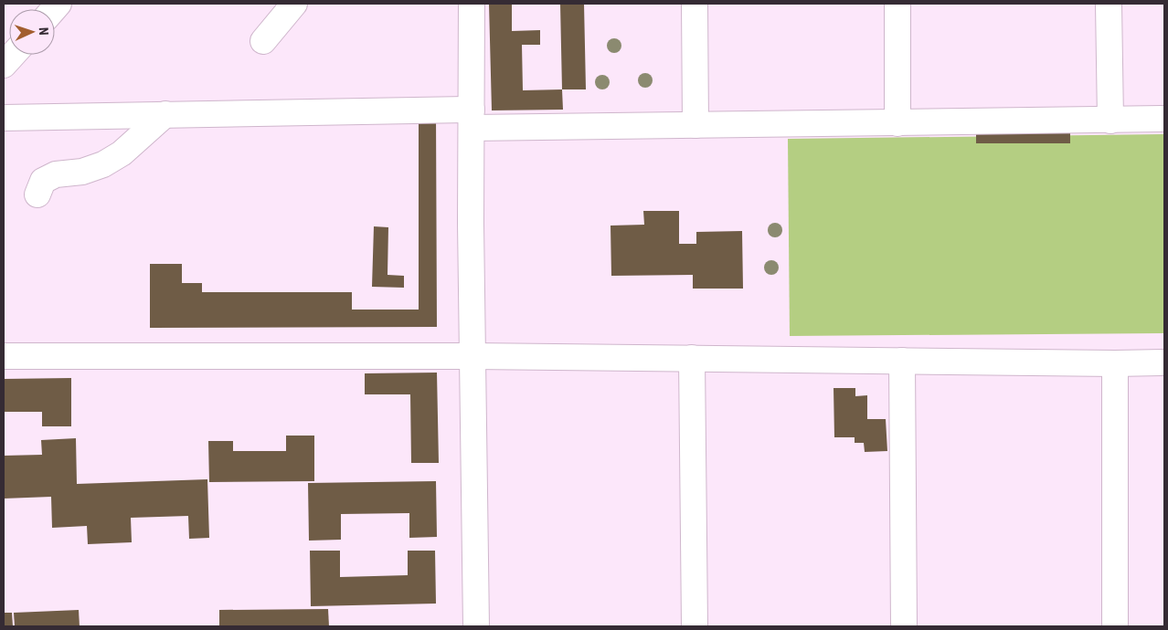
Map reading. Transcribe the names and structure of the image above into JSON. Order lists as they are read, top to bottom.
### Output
{
  "north": "right"
}
